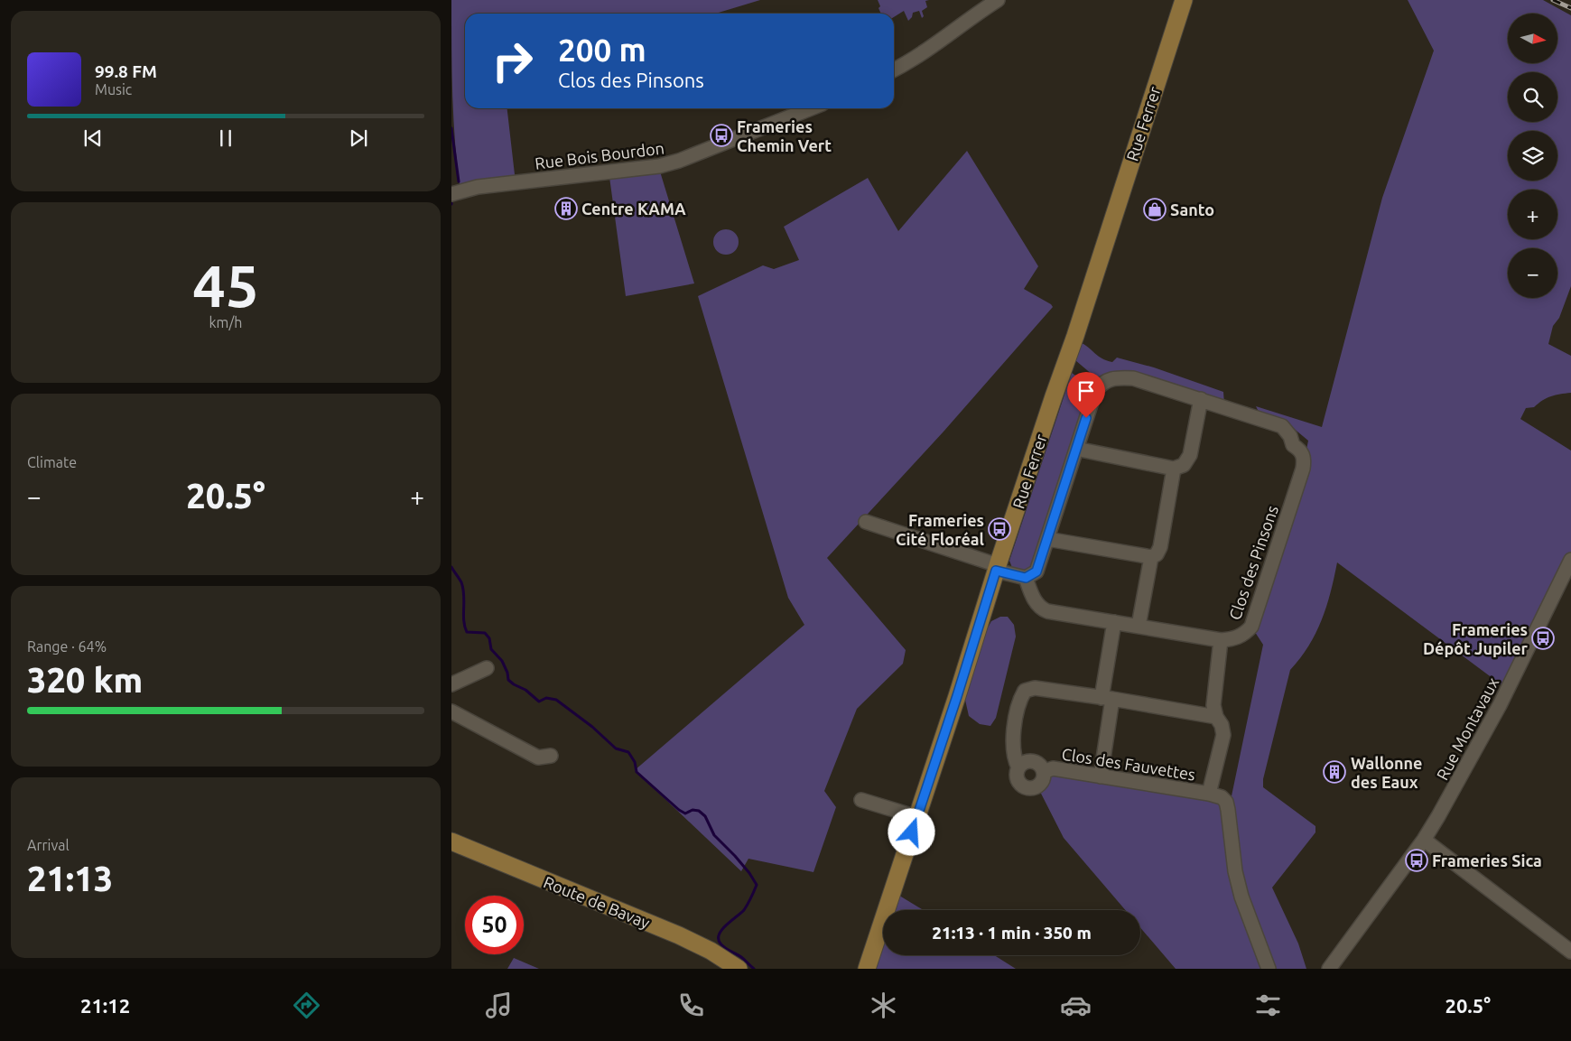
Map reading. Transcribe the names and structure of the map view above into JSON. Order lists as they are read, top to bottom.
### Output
{
  "streets": {
    "main road": ["Rue Ferrer", "Route de Bavay"],
    "street": [
      "Rue Bois Bourdon",
      "Clos des Pinsons",
      "Rue Montavaux",
      "Clos des Fauvettes"
    ]
  },
  "places": {
    "bus stop": [
      "Frameries Chemin Vert",
      "Frameries Cité Floréal",
      "Frameries Dépôt Jupiler",
      "Frameries Sica"
    ],
    "building": ["Centre KAMA", "Wallonne des Eaux"],
    "shop": ["Santo"]
  },
  "north": "right",
  "page": {
    "map_buttons": ["+", "−"],
    "turn": ["200 m", "Clos des Pinsons"],
    "song": ["99.8 FM", "Music"],
    "tile": [
      ["45", "km/h"],
      "Climate",
      ["Range · 64%", "320 km"],
      ["Arrival", "21:13"]
    ],
    "heat": ["−", "20.5°", "+"],
    "limit": "50",
    "trip": "21:13 · 1 min · 350 m",
    "tabs": ["21:12", "20.5°"]
  }
}
